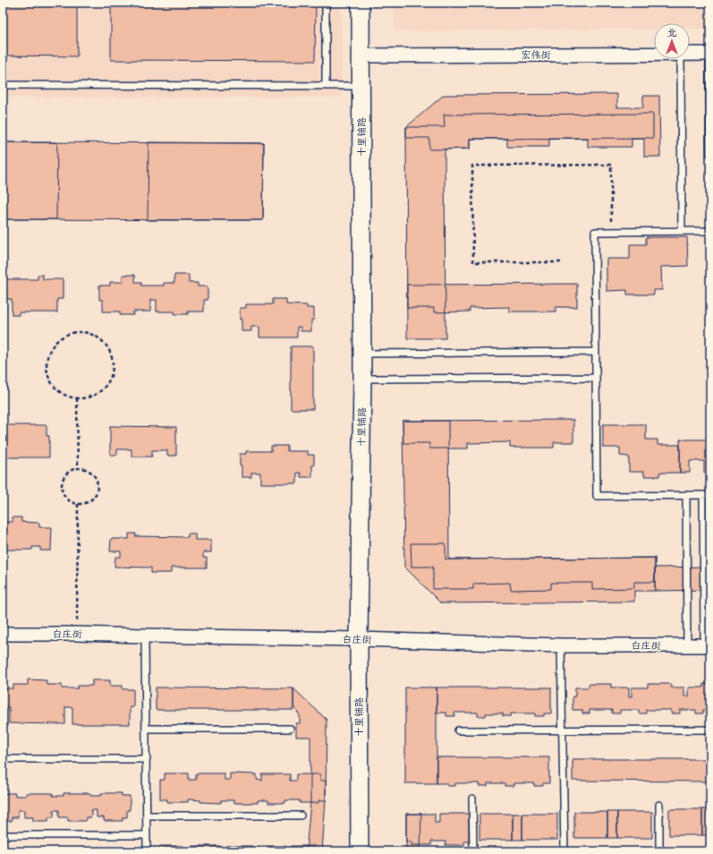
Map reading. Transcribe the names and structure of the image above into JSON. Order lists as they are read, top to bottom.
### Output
{
  "streets": {
    "street": ["宏伟街", "十里铺路", "白庄街"]
  },
  "crossings": [
    ["宏伟街", "十里铺路"],
    ["十里铺路", "白庄街"]
  ],
  "north": "top"
}
